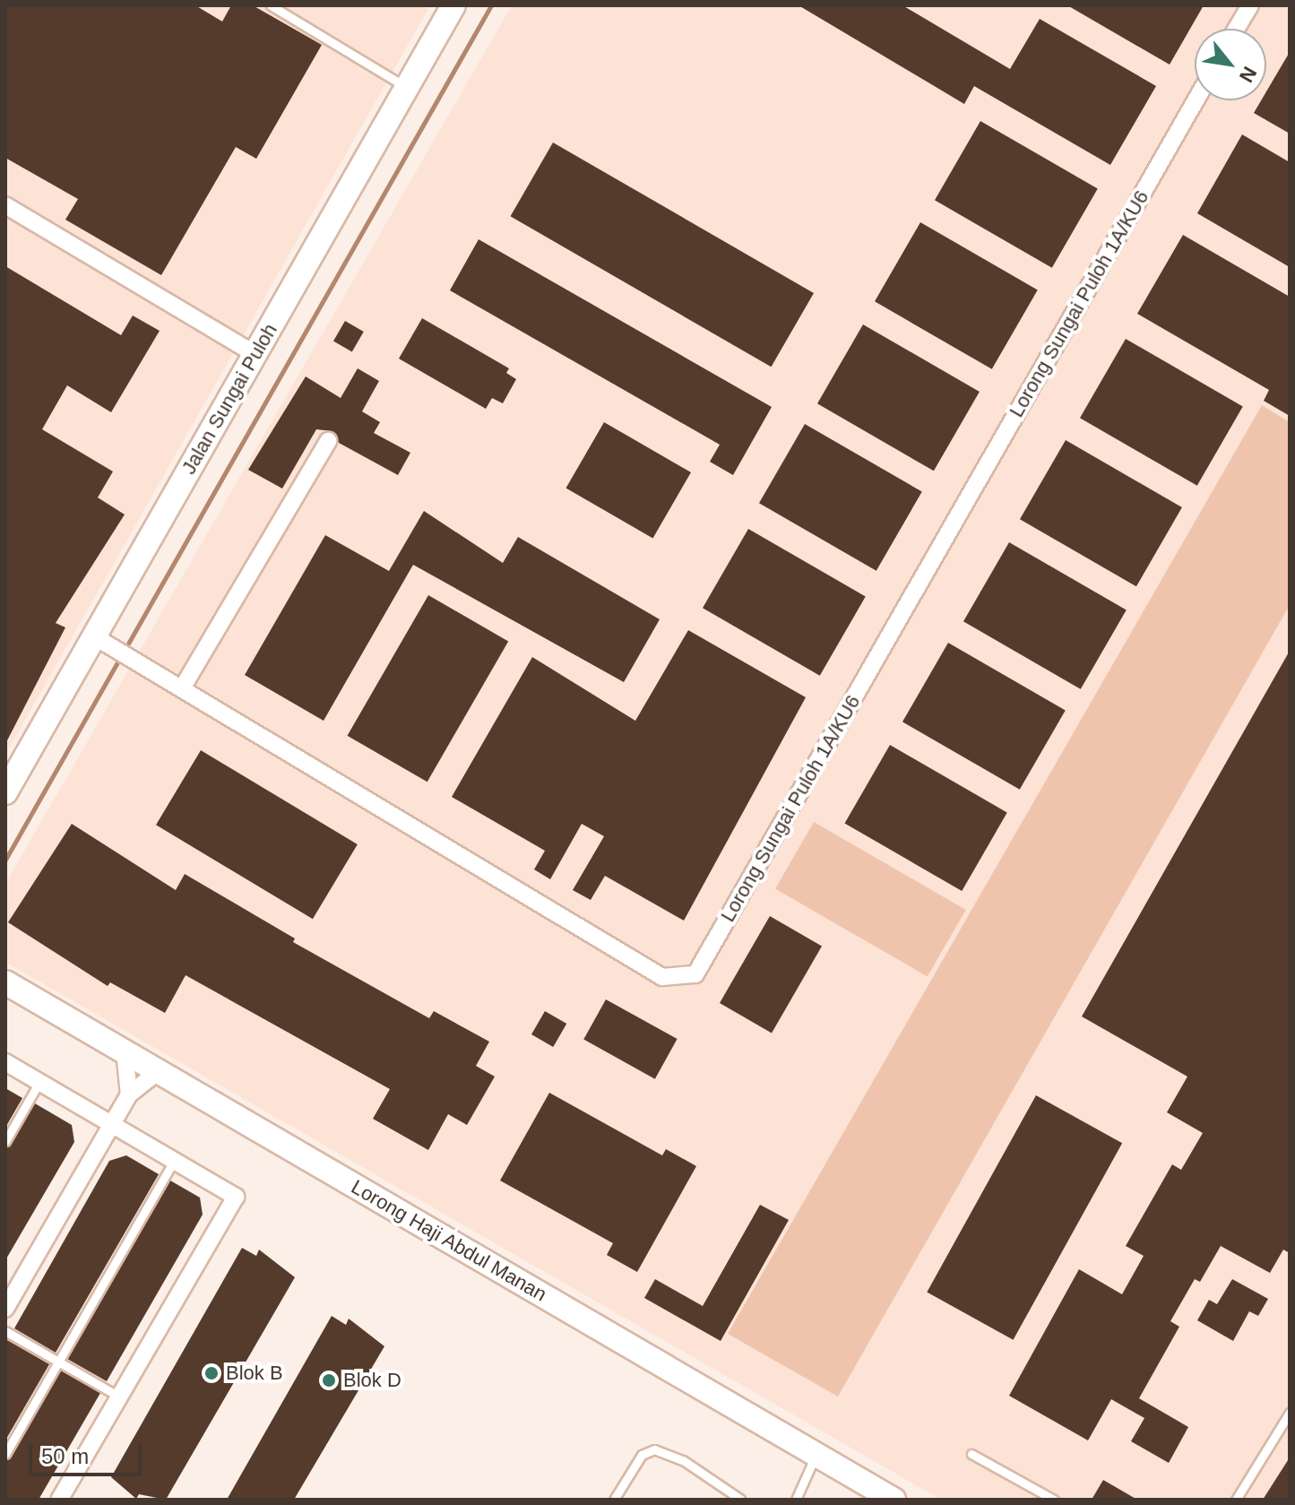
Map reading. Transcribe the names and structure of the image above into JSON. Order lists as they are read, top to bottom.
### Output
{
  "streets": {
    "street": ["Lorong Sungai Puloh 1A/KU6", "Jalan Sungai Puloh", "Lorong Haji Abdul Manan"]
  },
  "crossings": [
    ["Lorong Sungai Puloh 1A/KU6", "Jalan Sungai Puloh"]
  ],
  "places": ["Blok B", "Blok D"],
  "scale_bar": "50 m",
  "north": "bottom right"
}
